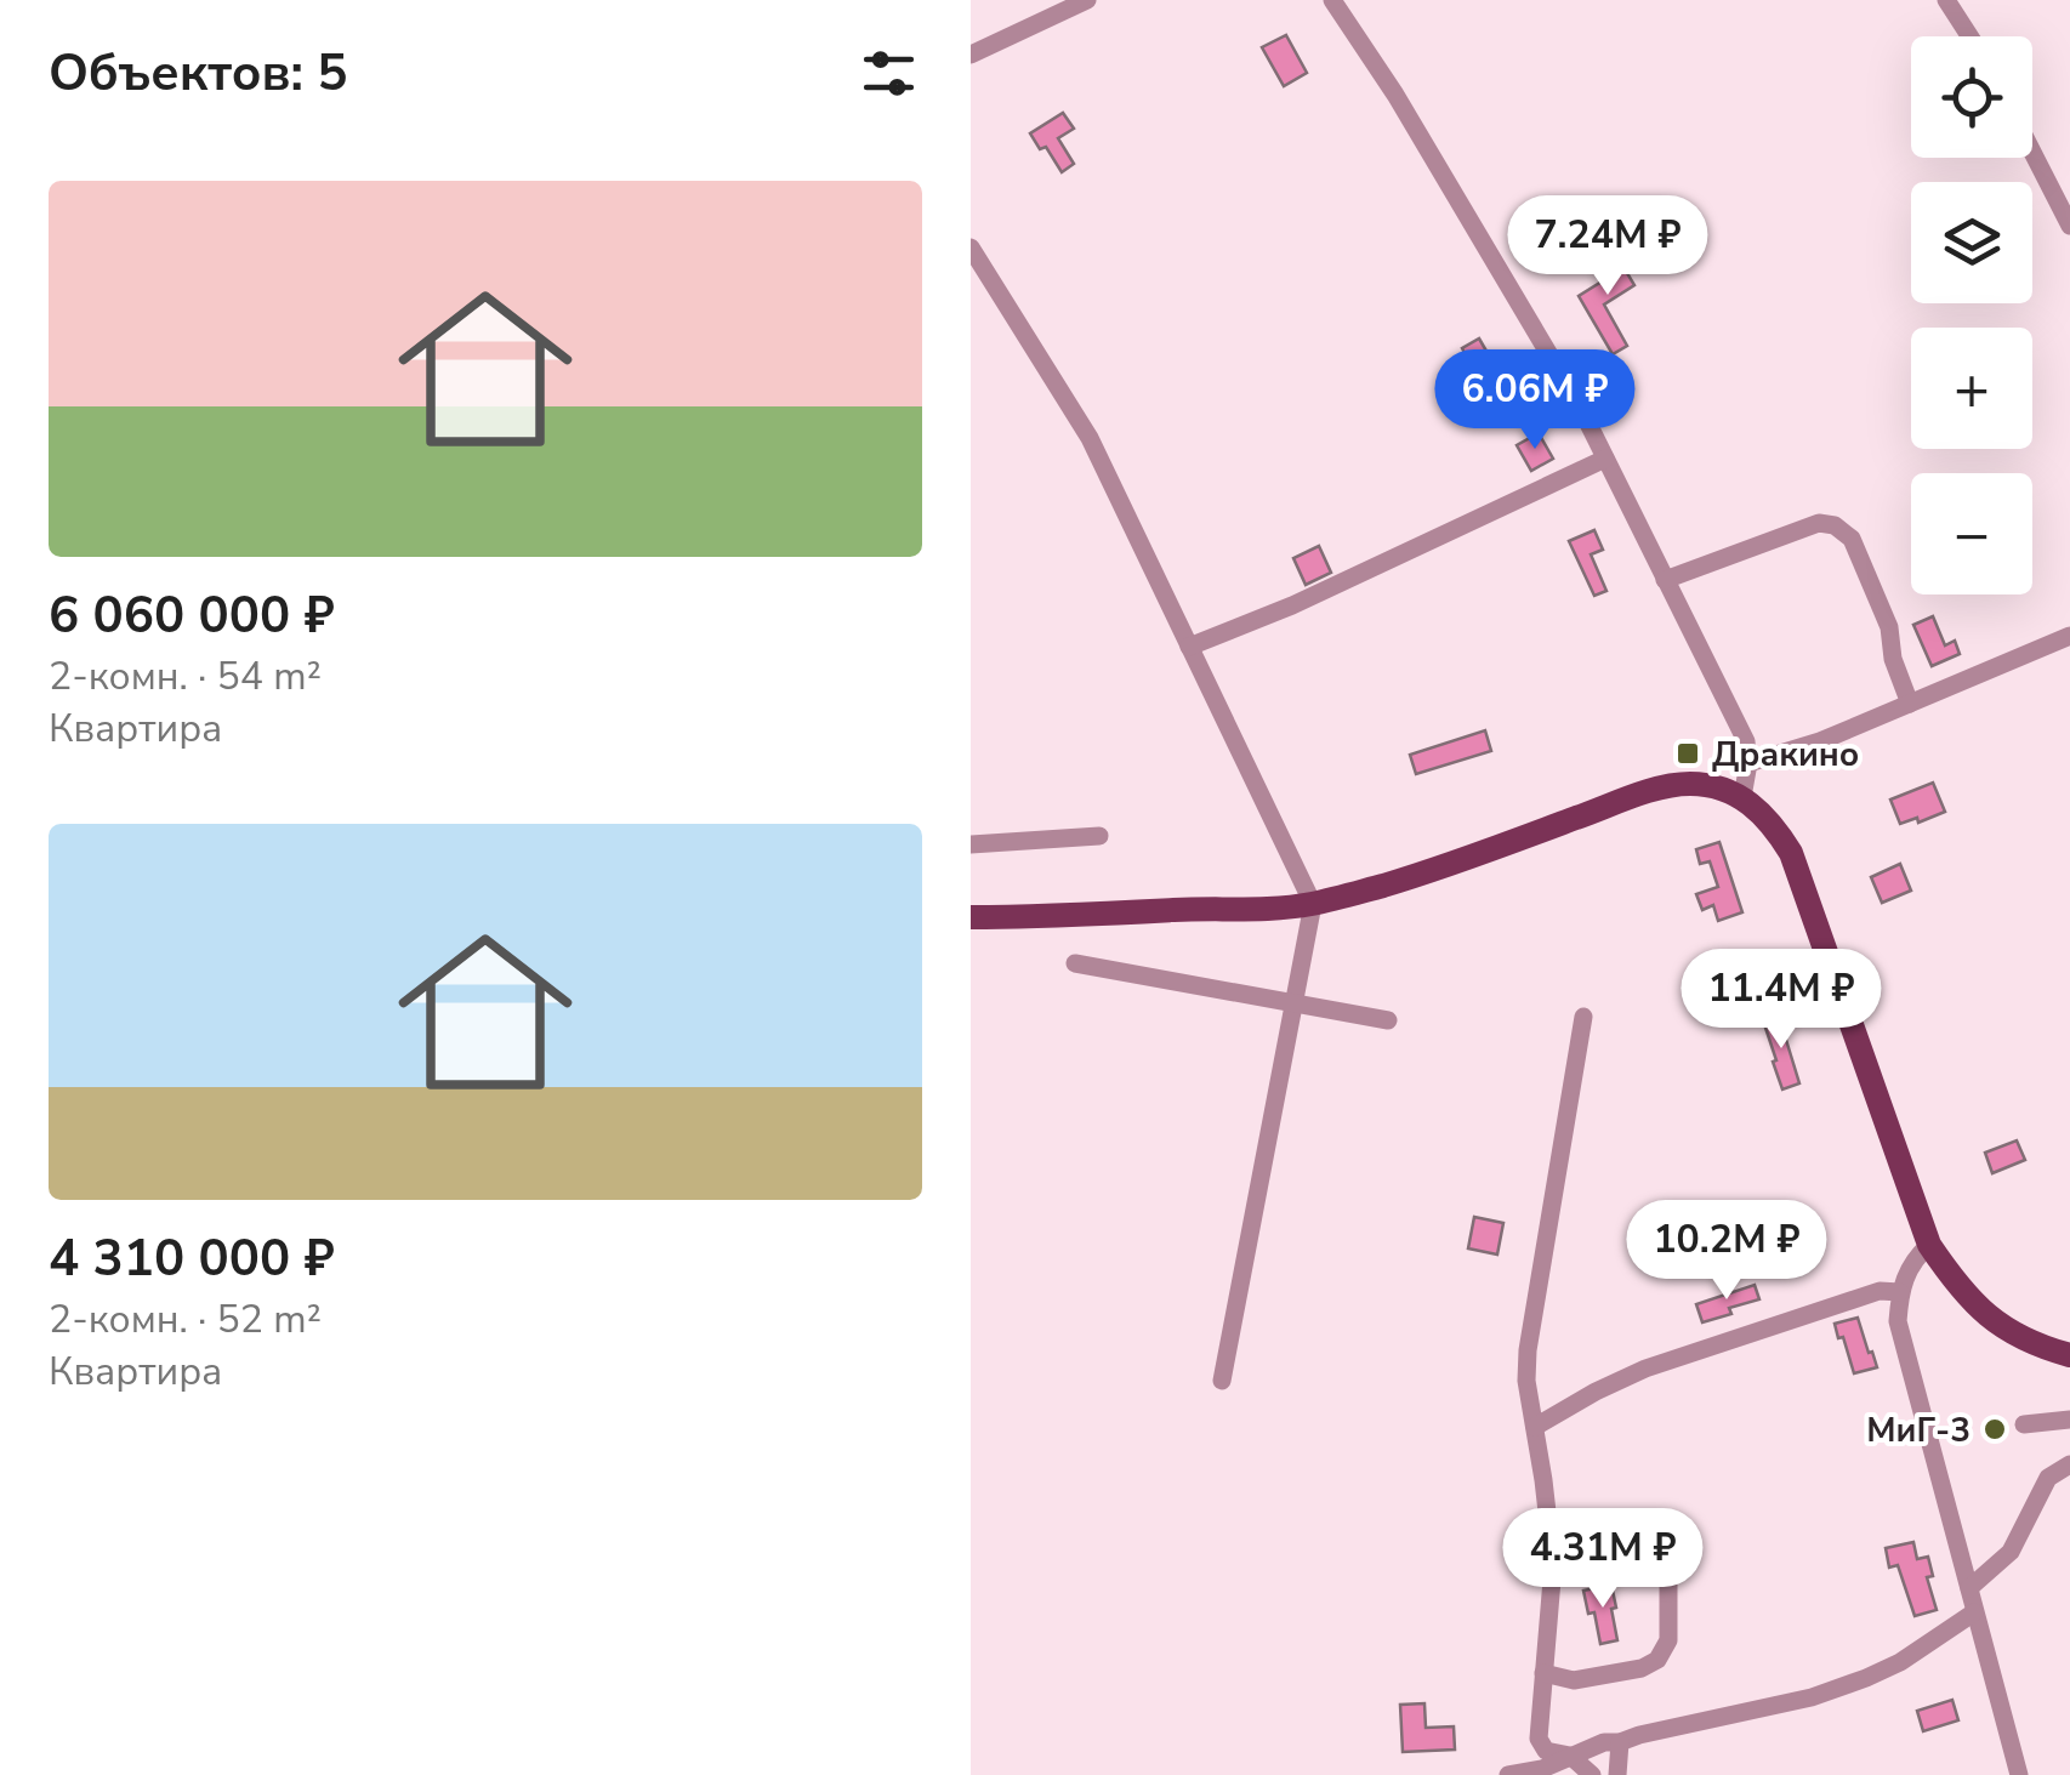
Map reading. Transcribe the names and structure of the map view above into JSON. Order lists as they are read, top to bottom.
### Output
{
  "places": {
    "transit": ["Дракино"],
    "other": ["МиГ-3"]
  },
  "page": {
    "heading": "Объектов: 5",
    "map_buttons": ["+", "−"],
    "list": [
      {
        "name": "6 060 000 ₽",
        "note": "2-комн. · 54 m² · Квартира"
      },
      {
        "name": "4 310 000 ₽",
        "note": "2-комн. · 52 m² · Квартира"
      }
    ],
    "price": [
      "7.24M ₽",
      "6.06M ₽",
      "11.4M ₽",
      "10.2M ₽",
      "4.31M ₽"
    ]
  }
}
